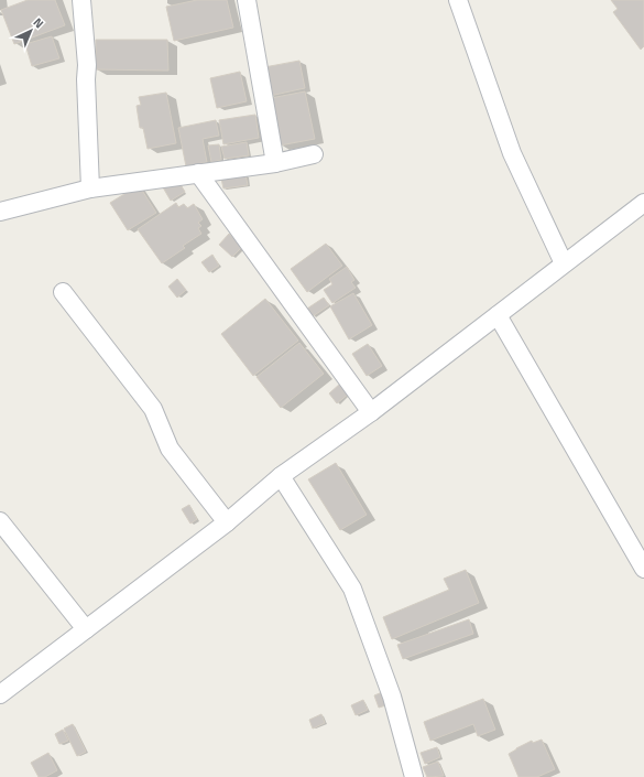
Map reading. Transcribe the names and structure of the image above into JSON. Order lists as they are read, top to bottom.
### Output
{
  "north": "top right"
}
